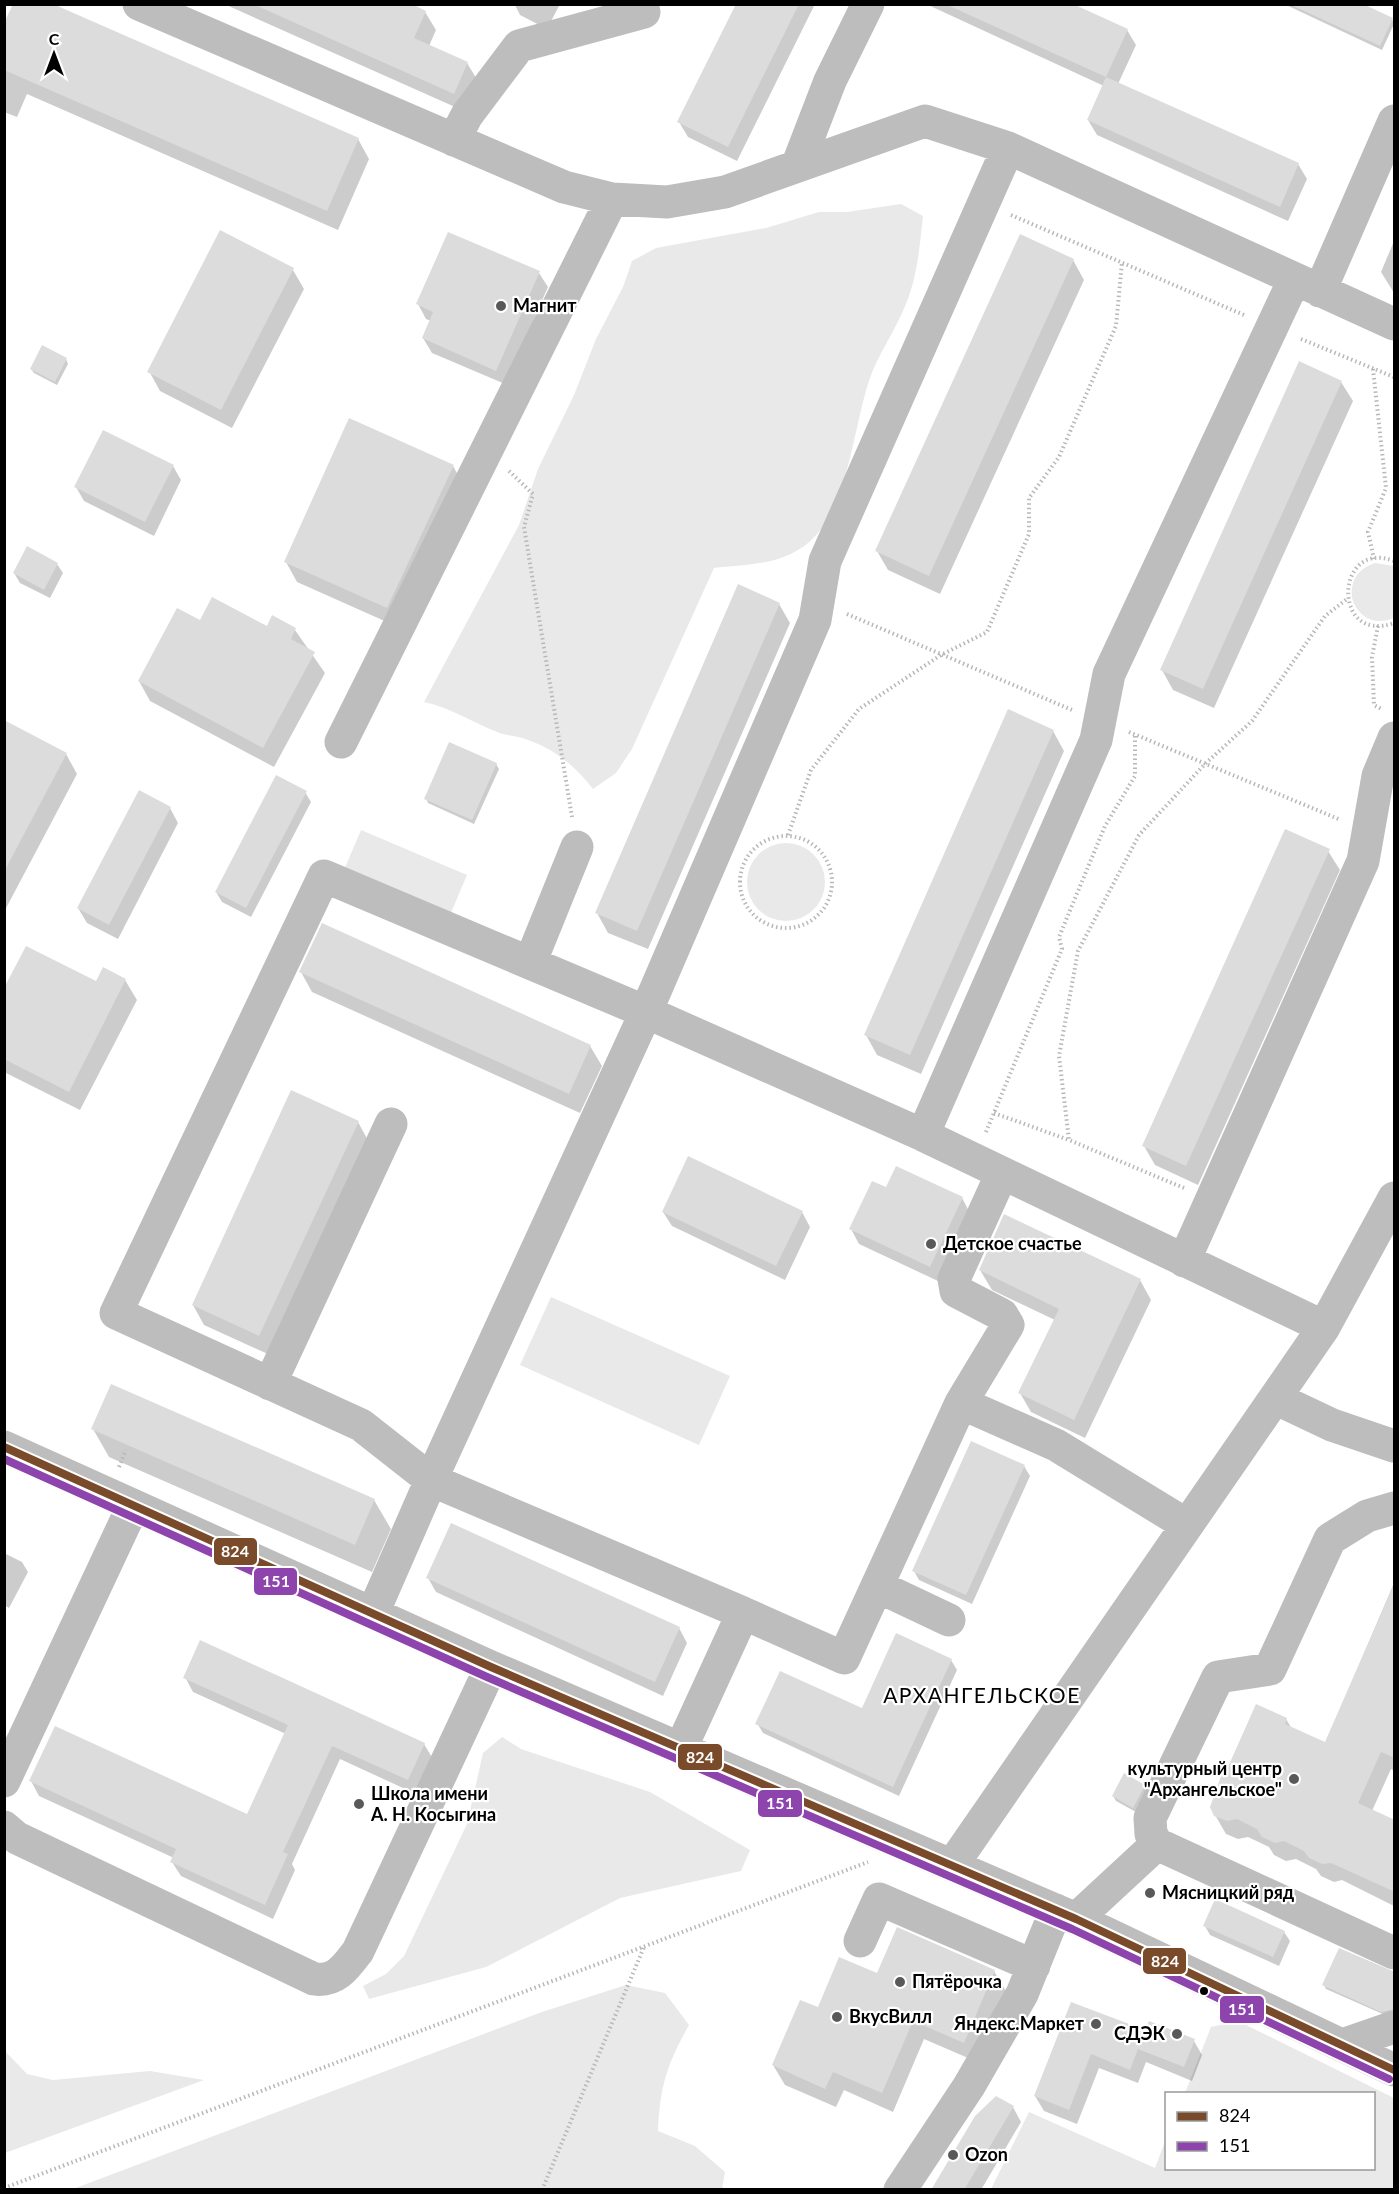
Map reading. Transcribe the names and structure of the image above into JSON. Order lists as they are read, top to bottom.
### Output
{
  "districts": ["АРХАНГЕЛЬСКОЕ"],
  "places": [
    "Магнит",
    "Детское счастье",
    "культурный центр \"Архангельское\"",
    "Школа имени А. Н. Косыгина",
    "Мясницкий ряд",
    "Пятёрочка",
    "ВкусВилл",
    "Яндекс.Маркет",
    "СДЭК",
    "Ozon"
  ],
  "lines": ["transit line 824", "transit line 151"],
  "legend": ["824", "151"],
  "north": "top"
}
